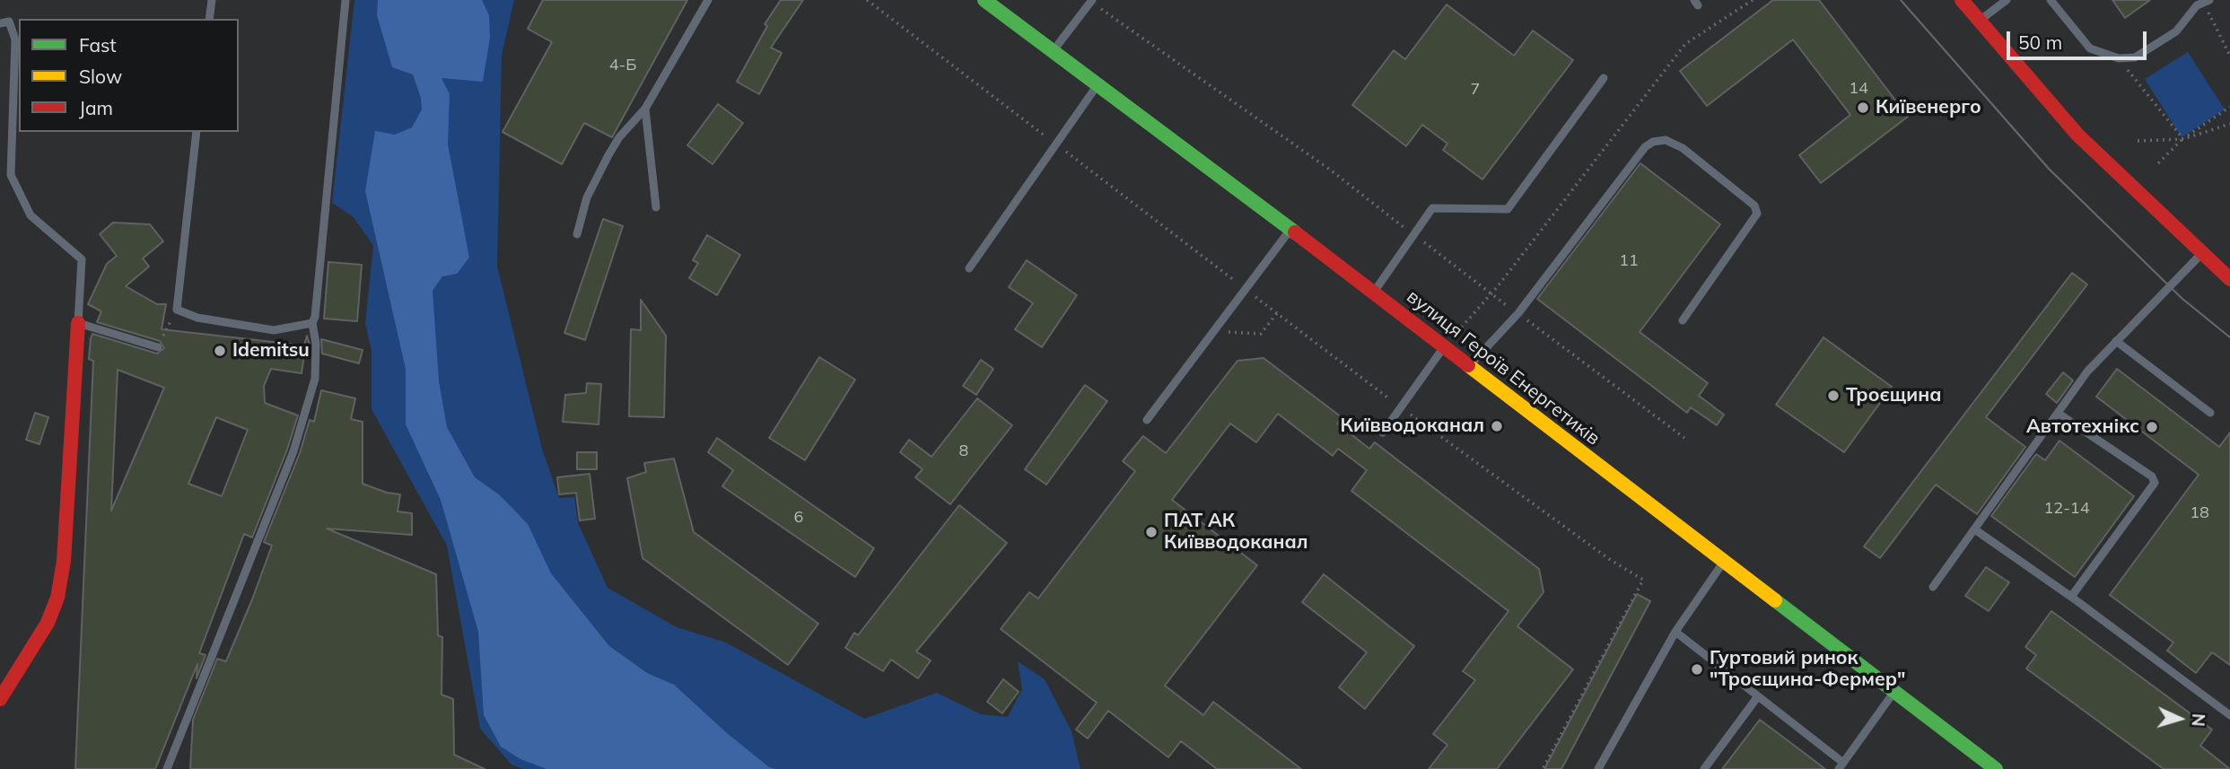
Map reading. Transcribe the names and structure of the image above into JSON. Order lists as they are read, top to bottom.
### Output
{
  "streets": {
    "street": ["вулиця Героїв Енергетиків"]
  },
  "places": [
    "Київенерго",
    "Idemitsu",
    "Троєщина",
    "Київводоканал",
    "Автотехнікс",
    "ПАТ АК Київводоканал",
    "Гуртовий ринок \"Троєщина-Фермер\""
  ],
  "house_numbers": [
    "4-Б",
    "14",
    "7",
    "11",
    "8",
    "12-14",
    "18",
    "6"
  ],
  "legend": ["Fast", "Slow", "Jam"],
  "scale_bar": "50 m",
  "north": "right"
}
